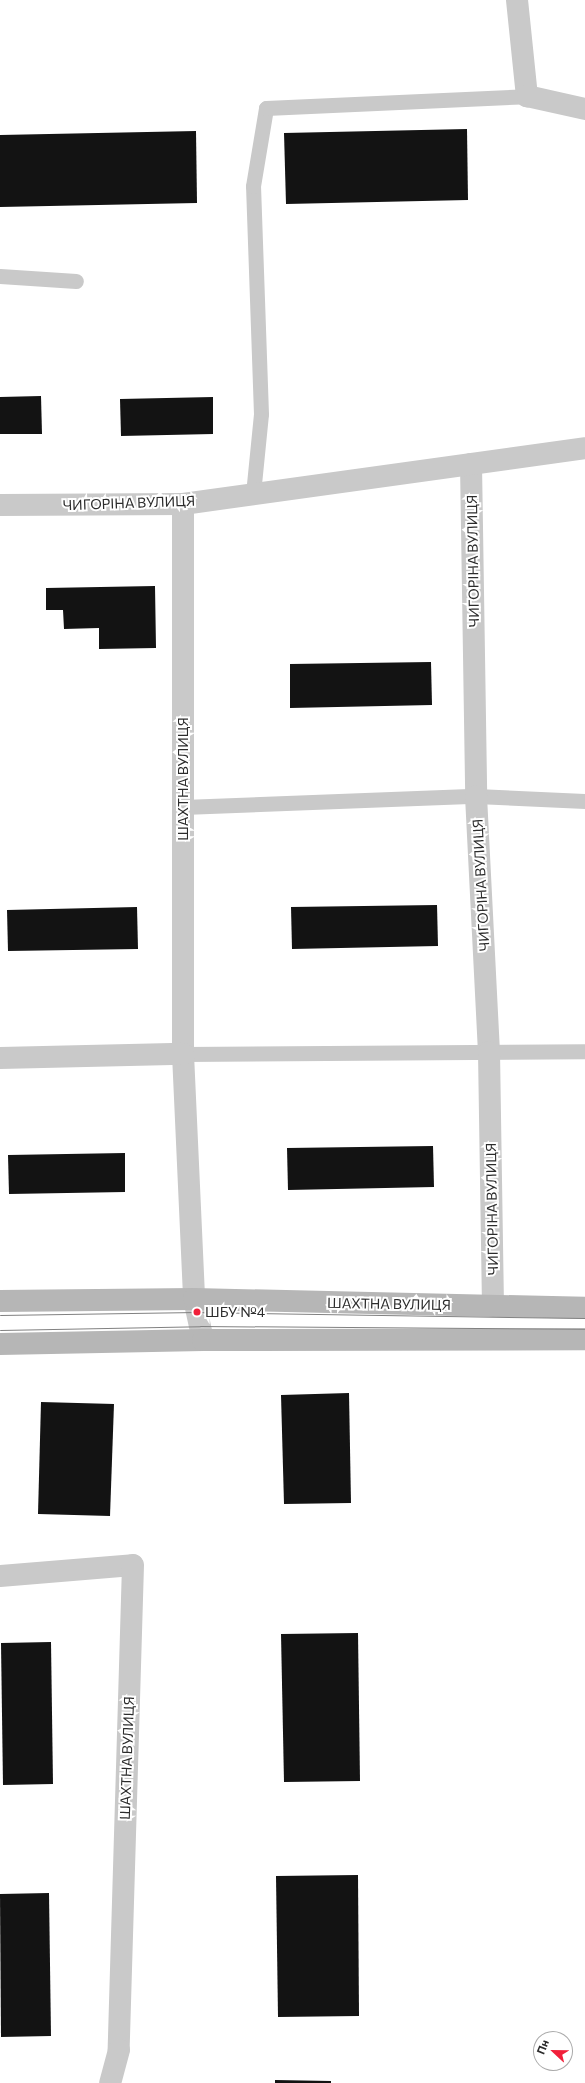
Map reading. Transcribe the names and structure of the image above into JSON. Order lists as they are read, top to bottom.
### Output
{
  "streets": {
    "main road": ["ШАХТНА ВУЛИЦЯ"],
    "street": ["ЧИГОРІНА ВУЛИЦЯ"]
  },
  "crossings": [
    ["ЧИГОРІНА ВУЛИЦЯ", "ШАХТНА ВУЛИЦЯ"]
  ],
  "places": ["ШБУ №4"],
  "north": "left"
}
